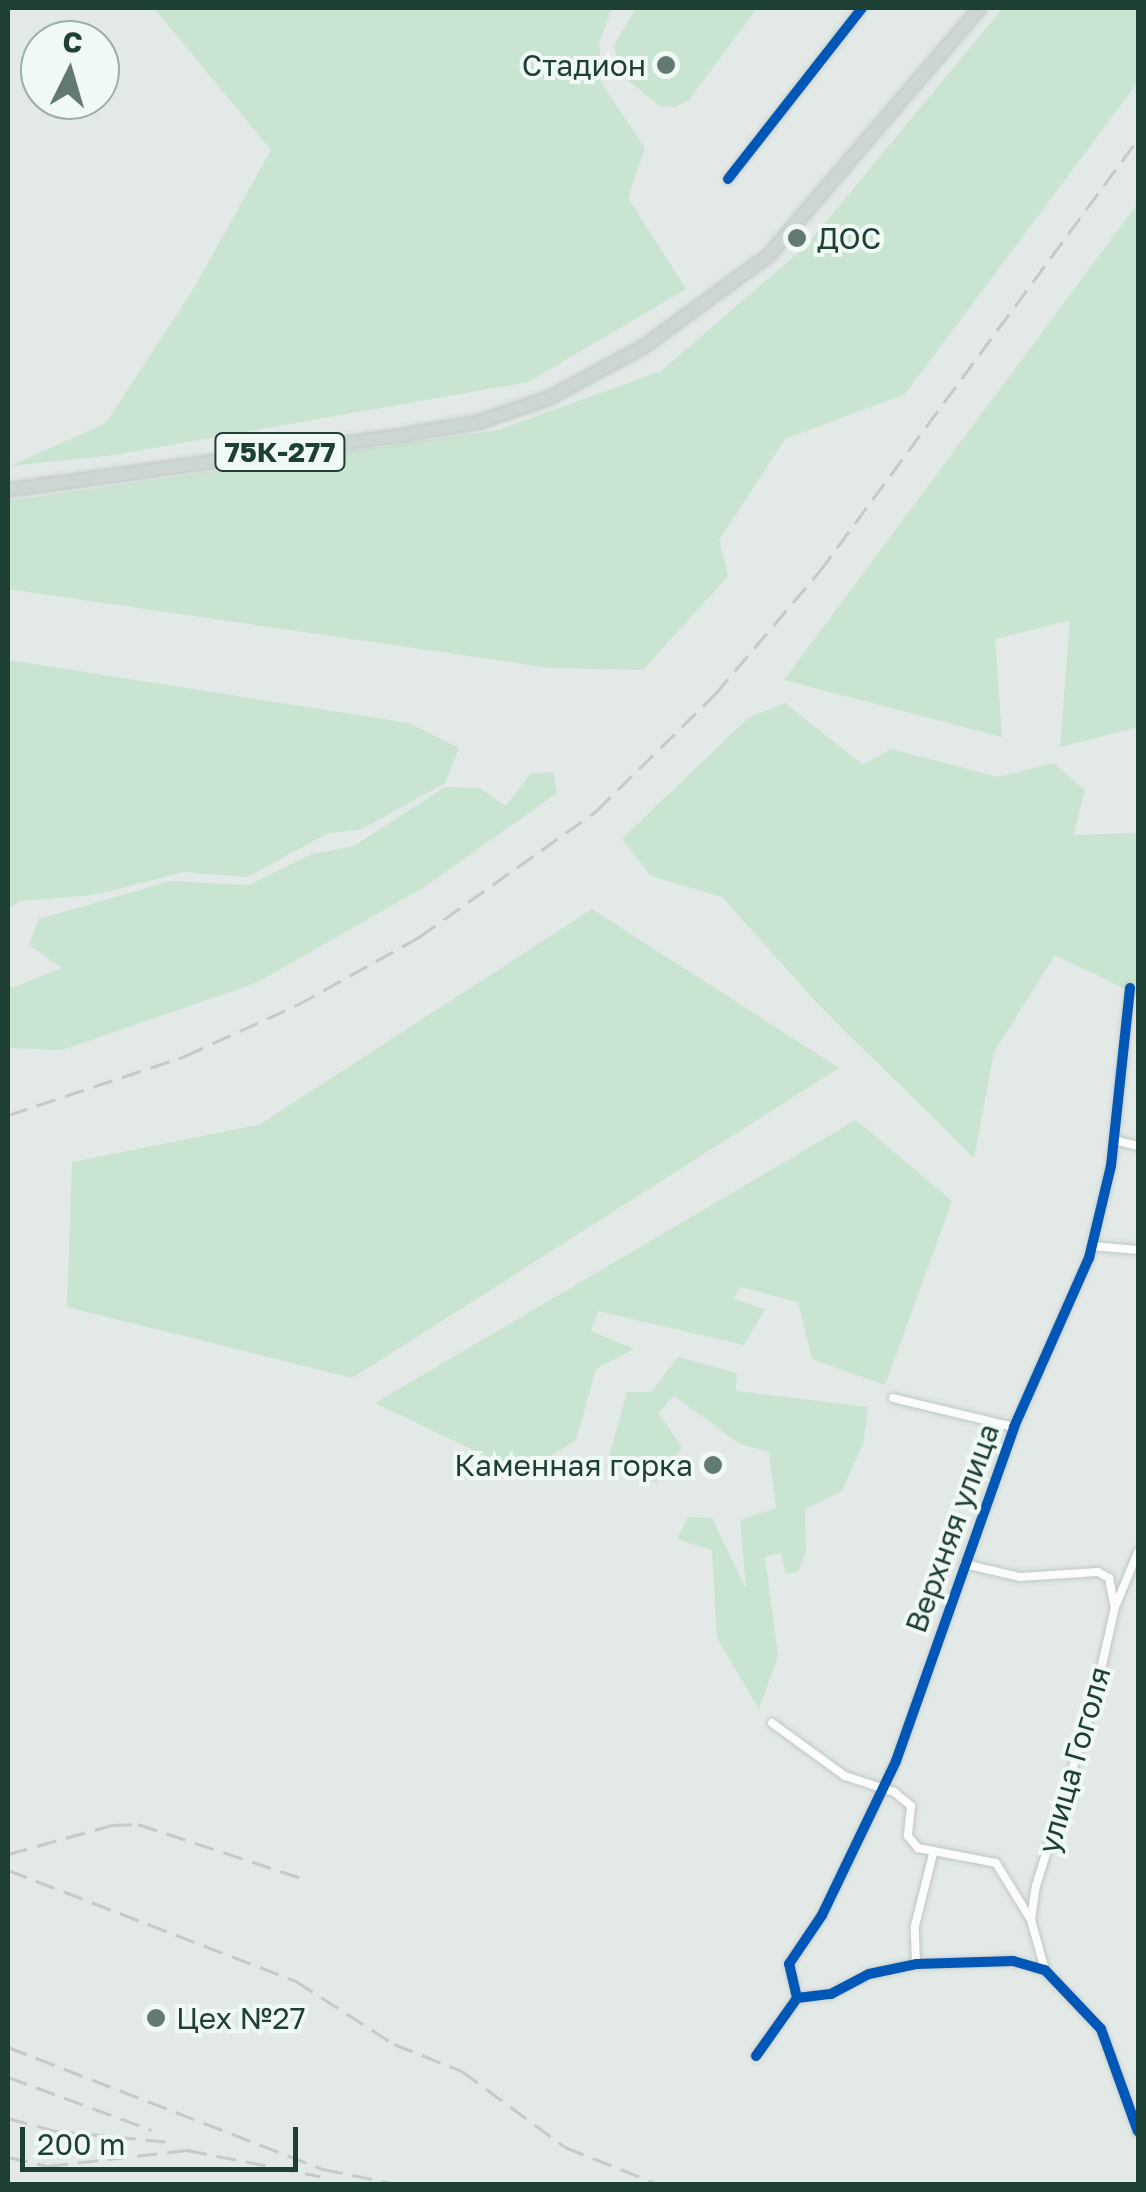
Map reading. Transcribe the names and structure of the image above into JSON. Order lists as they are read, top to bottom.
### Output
{
  "streets": {
    "main road": ["75К-277"],
    "street": ["Верхняя улица", "улица Гоголя"]
  },
  "places": [
    "Стадион",
    "ДОС",
    "Каменная горка",
    "Цех №27"
  ],
  "scale_bar": "200 m",
  "north": "top"
}
